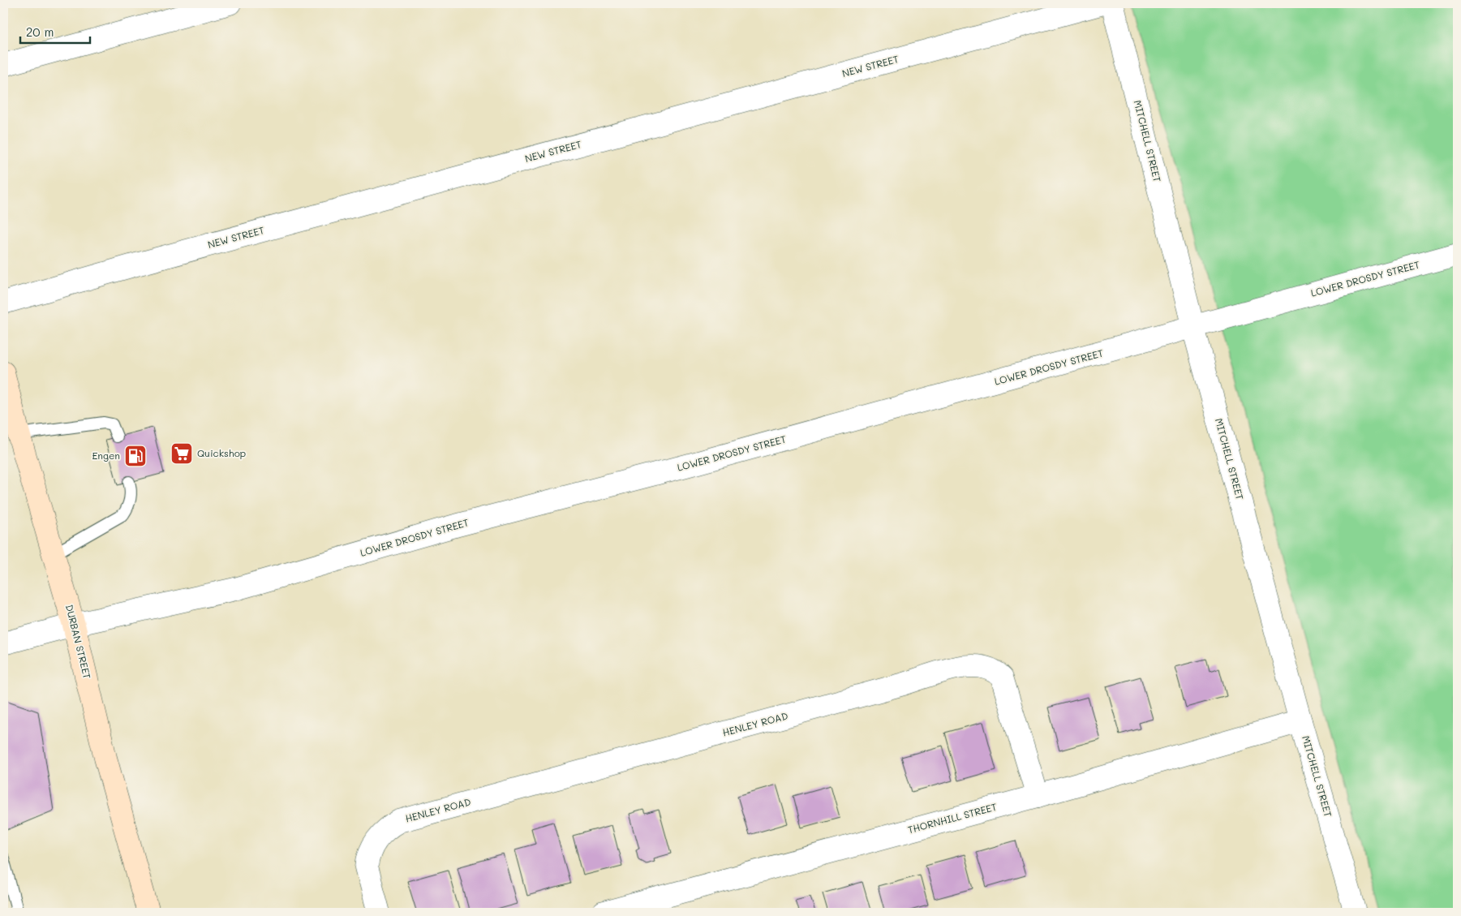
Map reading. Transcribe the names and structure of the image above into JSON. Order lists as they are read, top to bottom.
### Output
{
  "streets": {
    "street": [
      "NEW STREET",
      "MITCHELL STREET",
      "LOWER DROSDY STREET",
      "DURBAN STREET",
      "HENLEY ROAD",
      "THORNHILL STREET"
    ]
  },
  "crossings": [
    ["MITCHELL STREET", "LOWER DROSDY STREET"],
    ["MITCHELL STREET", "THORNHILL STREET"],
    ["LOWER DROSDY STREET", "DURBAN STREET"],
    ["HENLEY ROAD", "THORNHILL STREET"]
  ],
  "places": {
    "supermarket": ["Quickshop"],
    "fuel station": ["Engen"]
  },
  "scale_bar": "20 m"
}
